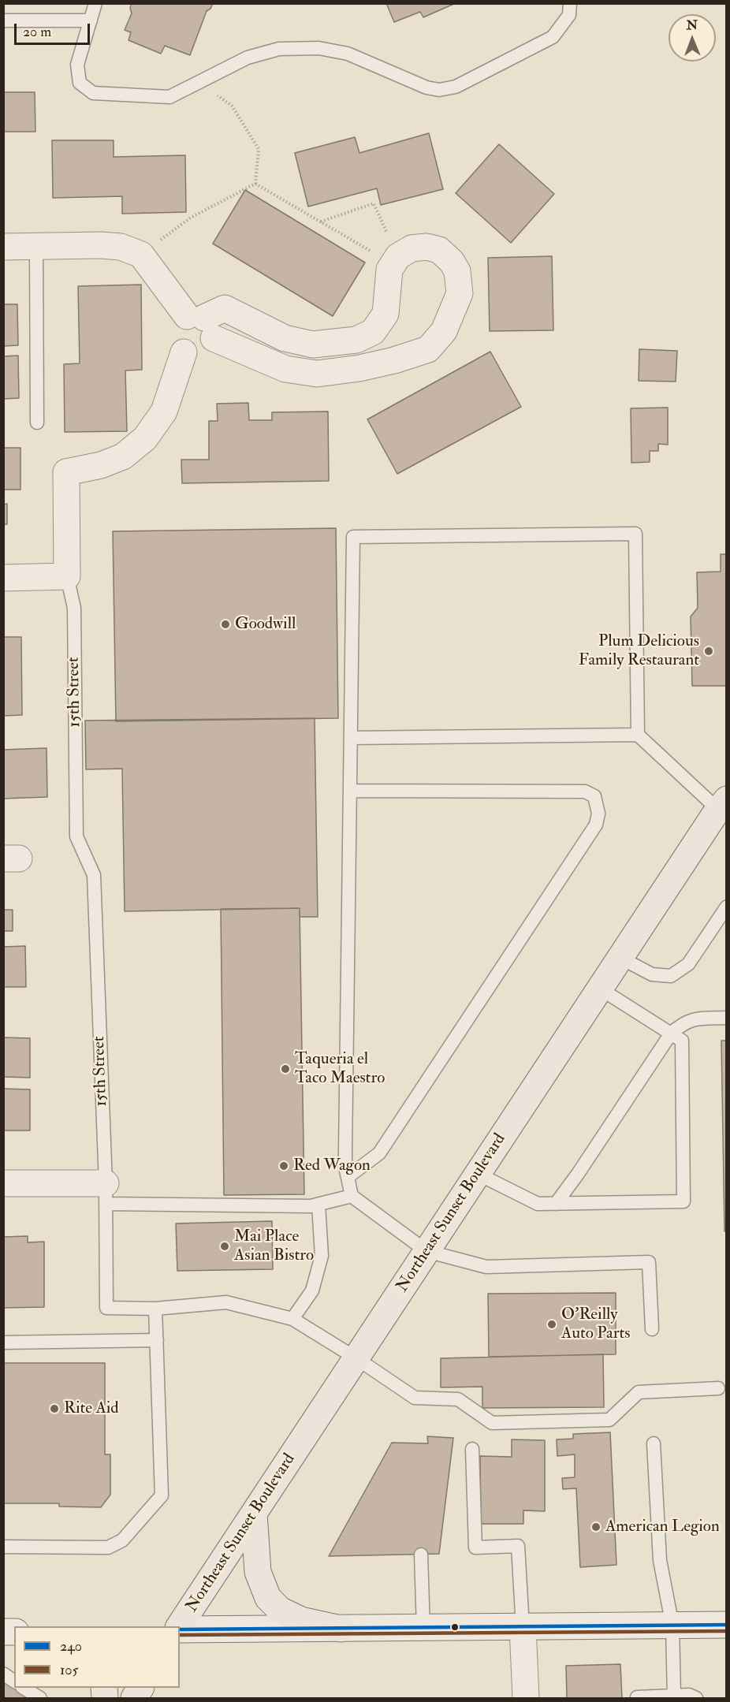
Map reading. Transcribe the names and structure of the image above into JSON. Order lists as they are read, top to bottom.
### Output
{
  "streets": {
    "main road": ["Northeast Sunset Boulevard"],
    "lane": ["15th Street"]
  },
  "crossings": [
    ["15th Street", "Northeast Sunset Boulevard"]
  ],
  "places": [
    "Goodwill",
    "Plum Delicious Family Restaurant",
    "Taqueria el Taco Maestro",
    "Red Wagon",
    "Mai Place Asian Bistro",
    "O'Reilly Auto Parts",
    "Rite Aid",
    "American Legion"
  ],
  "lines": ["transit line 240", "transit line 105"],
  "legend": ["240", "105"],
  "scale_bar": "20 m",
  "north": "top"
}
